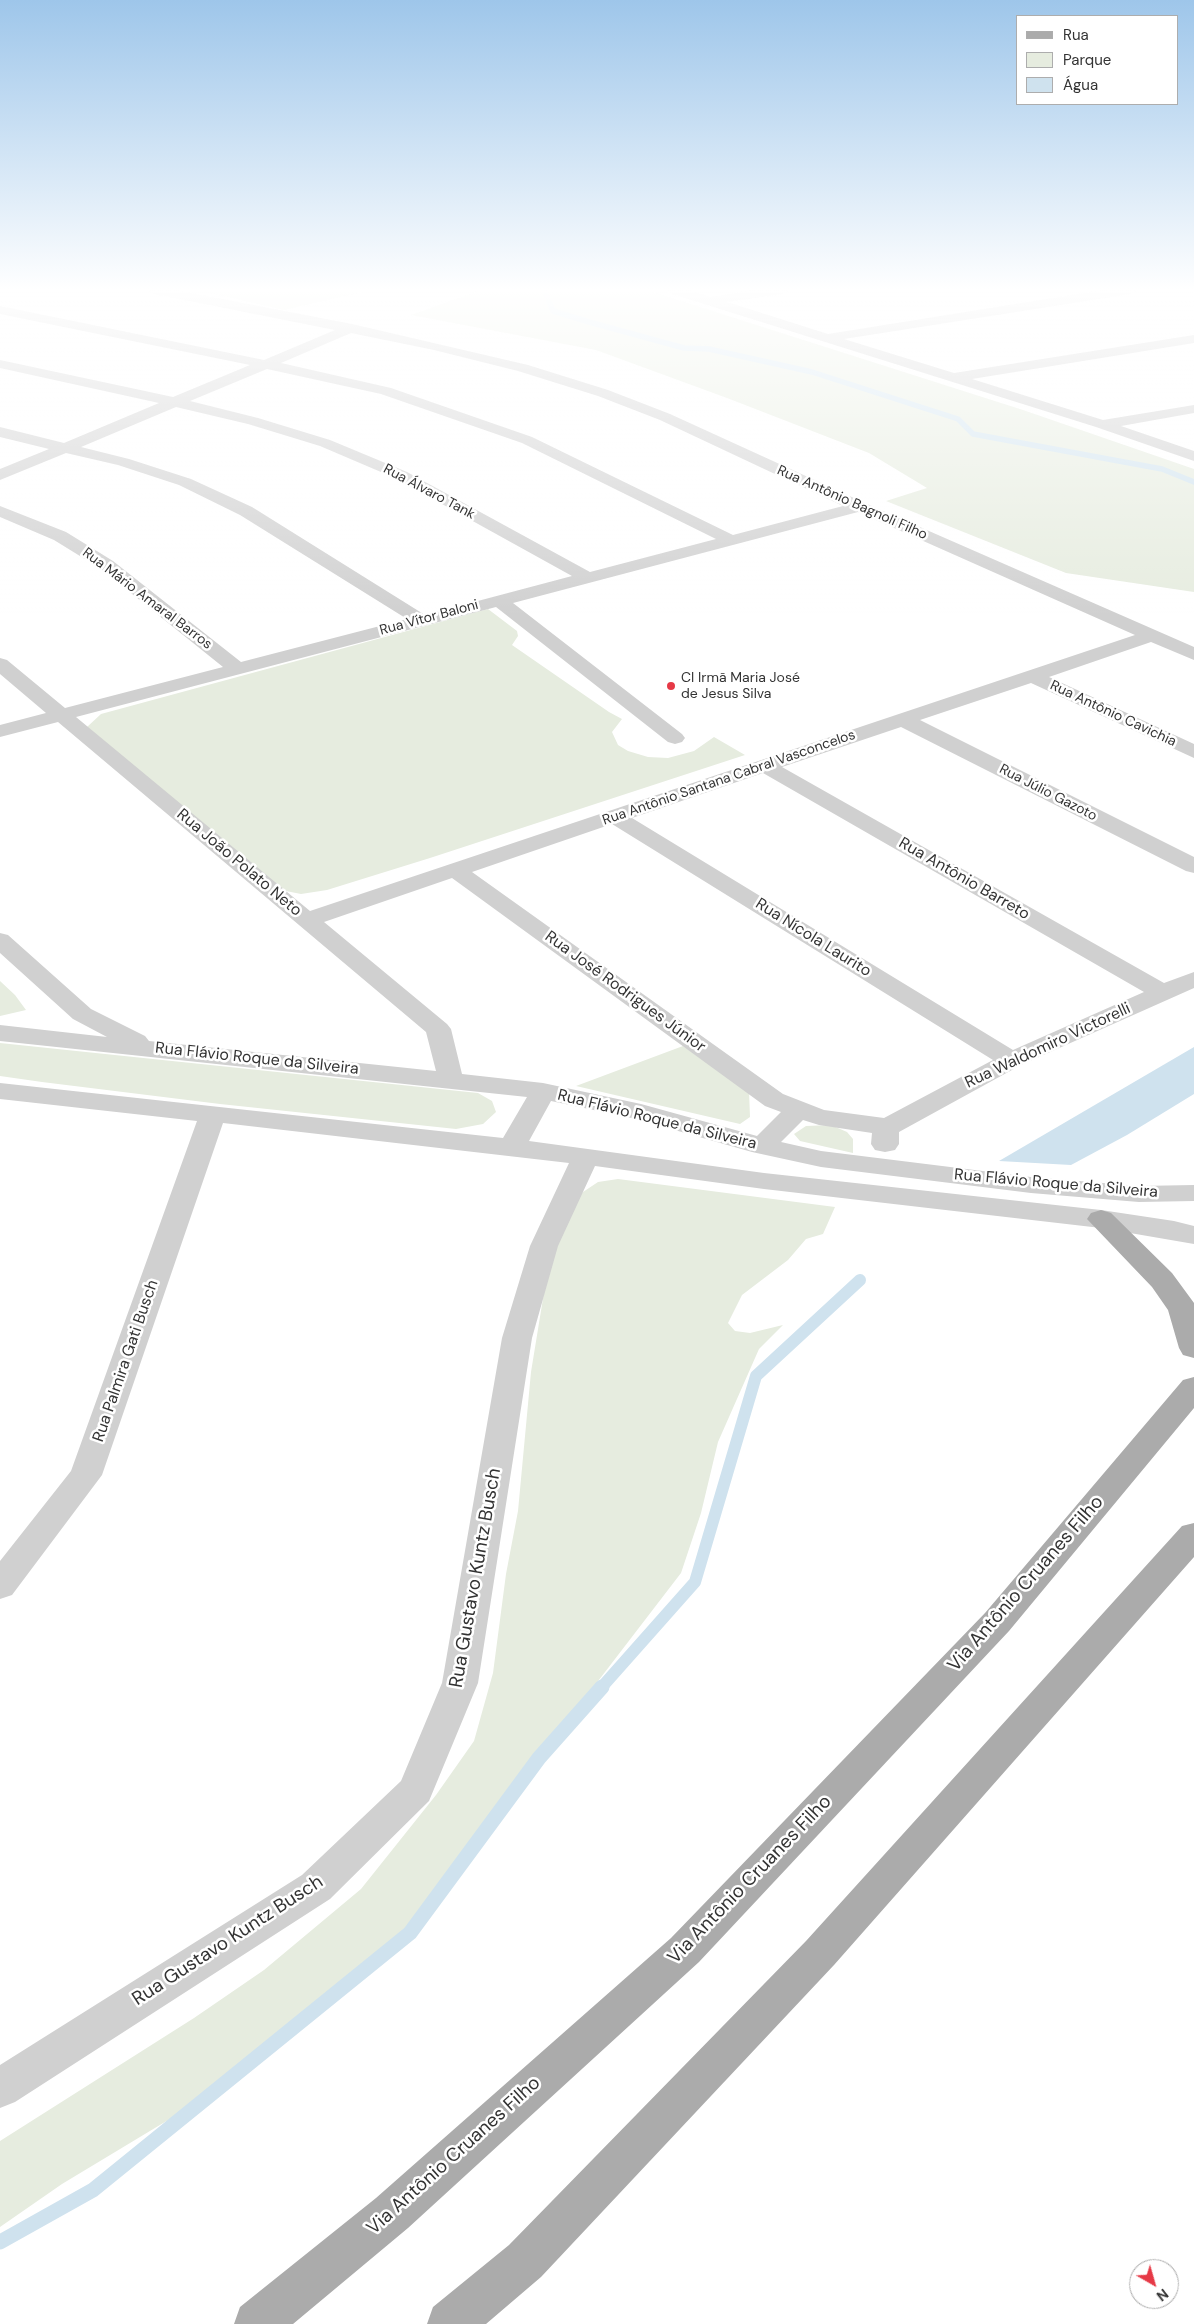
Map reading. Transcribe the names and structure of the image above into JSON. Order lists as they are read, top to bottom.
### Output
{
  "streets": {
    "main road": ["Via Antônio Cruanes Filho"],
    "street": [
      "Rua Álvaro Tank",
      "Rua Antônio Bagnoli Filho",
      "Rua Mário Amaral Barros",
      "Rua Vítor Baloni",
      "Rua Antônio Cavichia",
      "Rua Antônio Santana Cabral Vasconcelos",
      "Rua Júlio Gazoto",
      "Rua João Polato Neto",
      "Rua Antônio Barreto",
      "Rua Nícola Laurito",
      "Rua José Rodrigues Júnior",
      "Rua Waldomiro Victorelli",
      "Rua Flávio Roque da Silveira",
      "Rua Palmira Gati Busch",
      "Rua Gustavo Kuntz Busch"
    ]
  },
  "crossings": [
    ["Rua Álvaro Tank", "Rua Vítor Baloni"],
    ["Rua Antônio Bagnoli Filho", "Rua Vítor Baloni"],
    ["Rua Antônio Bagnoli Filho", "Rua Antônio Santana Cabral Vasconcelos"],
    ["Rua Mário Amaral Barros", "Rua Vítor Baloni"],
    ["Rua Vítor Baloni", "Rua João Polato Neto"],
    ["Rua Antônio Cavichia", "Rua Antônio Santana Cabral Vasconcelos"],
    ["Rua Antônio Santana Cabral Vasconcelos", "Rua Júlio Gazoto"],
    ["Rua Antônio Santana Cabral Vasconcelos", "Rua João Polato Neto"],
    ["Rua Antônio Santana Cabral Vasconcelos", "Rua Antônio Barreto"],
    ["Rua Antônio Santana Cabral Vasconcelos", "Rua Nícola Laurito"],
    ["Rua Antônio Santana Cabral Vasconcelos", "Rua José Rodrigues Júnior"],
    ["Rua João Polato Neto", "Rua Flávio Roque da Silveira"],
    ["Rua Antônio Barreto", "Rua Waldomiro Victorelli"],
    ["Rua Nícola Laurito", "Rua Waldomiro Victorelli"],
    ["Rua José Rodrigues Júnior", "Rua Waldomiro Victorelli"],
    ["Rua Flávio Roque da Silveira", "Rua Palmira Gati Busch"],
    ["Rua Flávio Roque da Silveira", "Rua Gustavo Kuntz Busch"]
  ],
  "places": ["CI Irmã Maria José de Jesus Silva"],
  "legend": ["Rua", "Parque", "Água"],
  "north": "bottom right"
}
